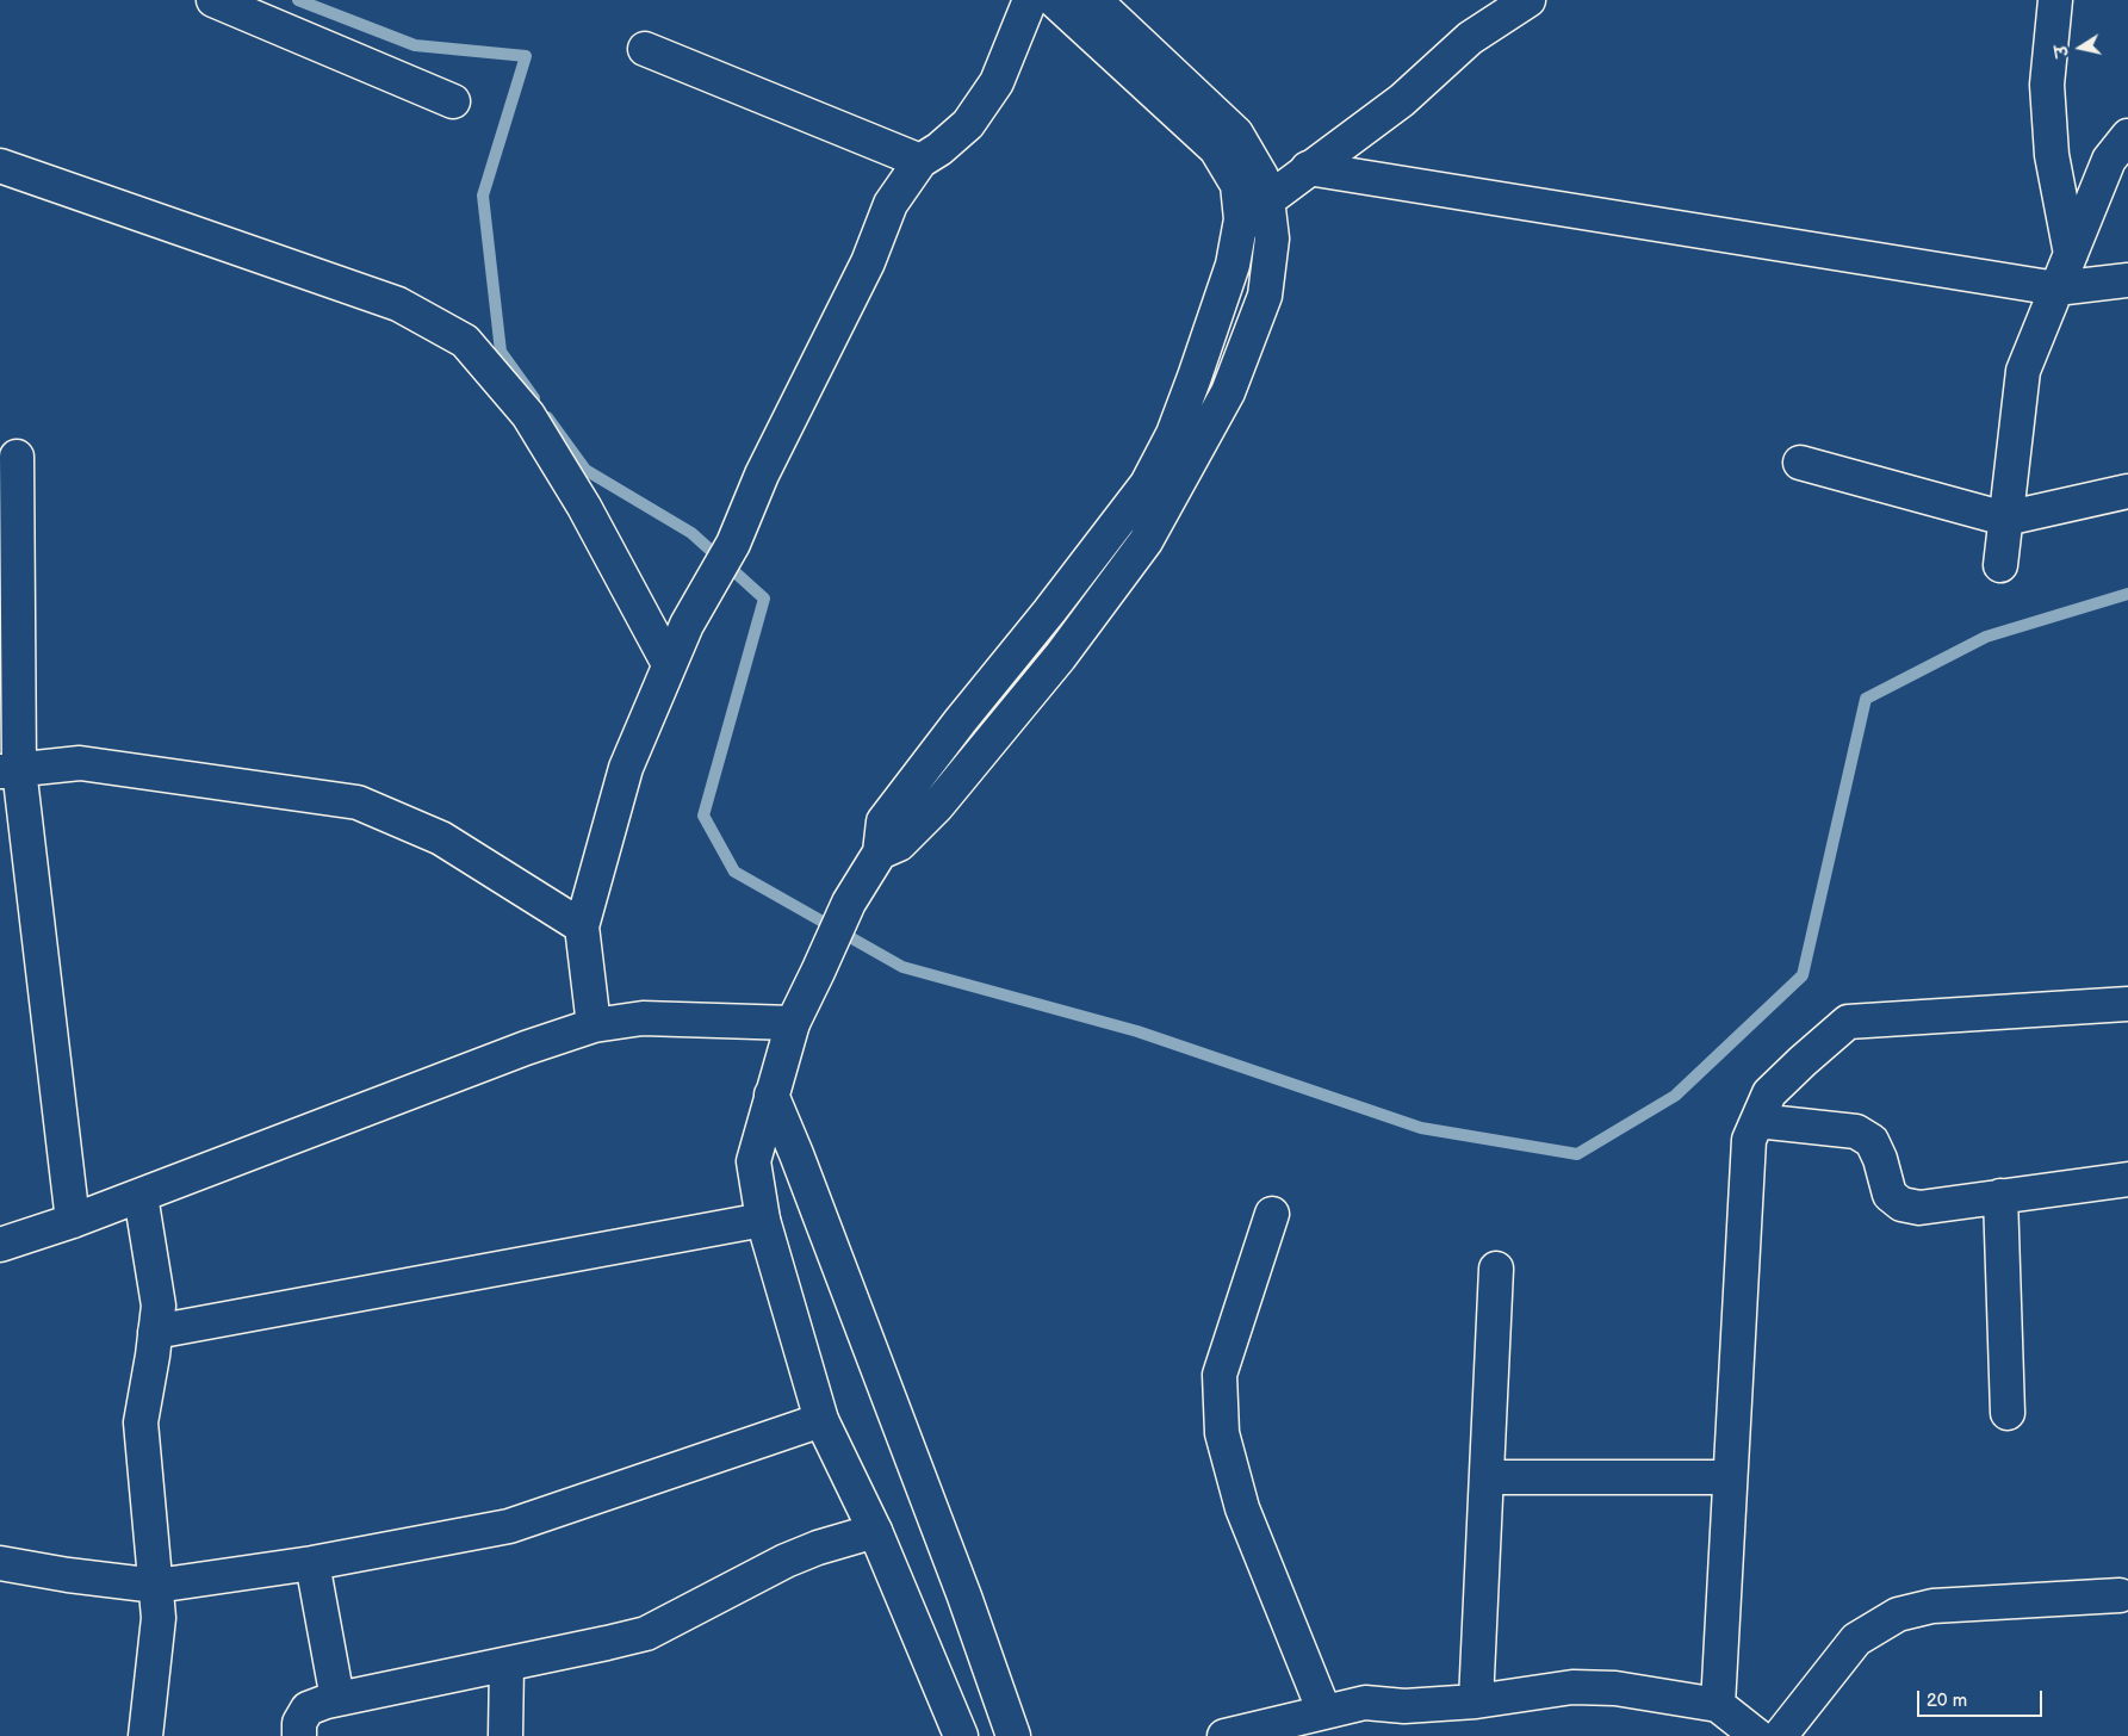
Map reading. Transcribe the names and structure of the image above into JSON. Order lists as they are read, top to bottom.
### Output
{
  "scale_bar": "20 m",
  "north": "left"
}
